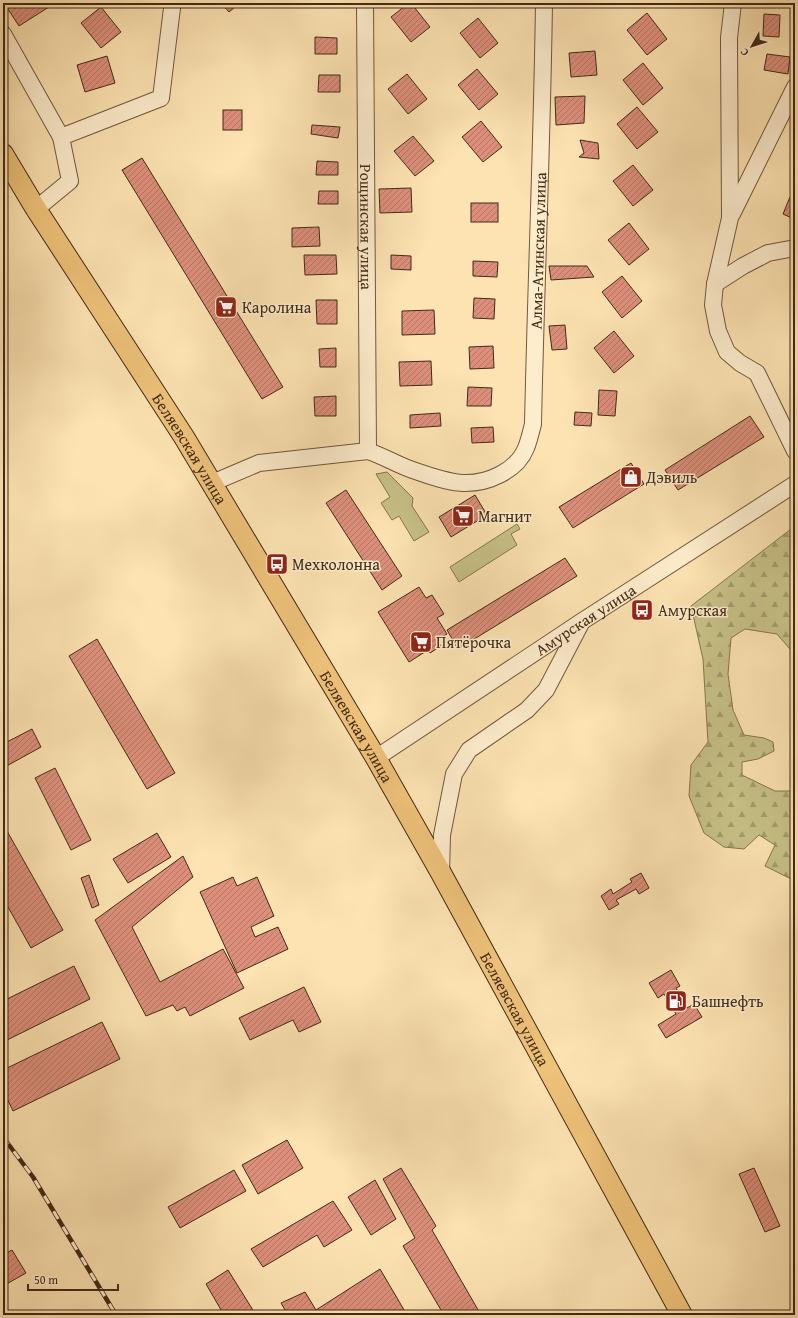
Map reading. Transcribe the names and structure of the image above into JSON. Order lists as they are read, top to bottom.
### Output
{
  "streets": {
    "main road": ["Беляевская улица"],
    "street": ["Рощинская улица", "Алма-Атинская улица", "Амурская улица"]
  },
  "crossings": [
    ["Рощинская улица", "Алма-Атинская улица"],
    ["Беляевская улица", "Амурская улица"]
  ],
  "places": {
    "supermarket": ["Каролина", "Магнит", "Пятёрочка"],
    "shop": ["Дэвиль"],
    "bus stop": ["Мехколонна", "Амурская"],
    "fuel station": ["Башнефть"]
  },
  "scale_bar": "50 m",
  "north": "bottom left"
}
